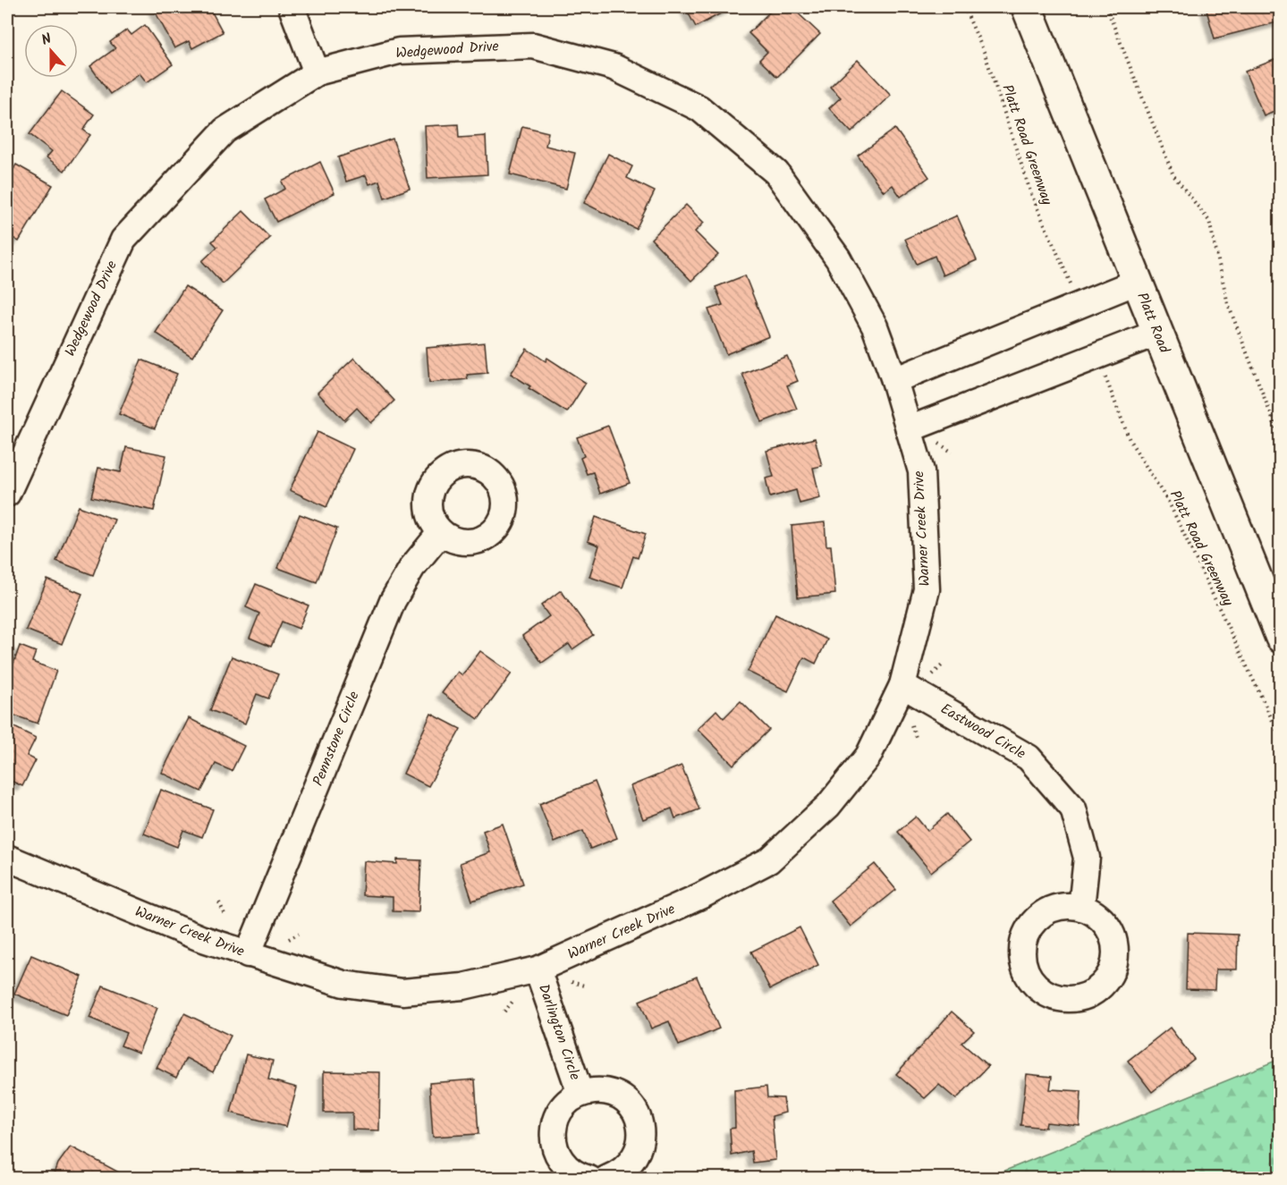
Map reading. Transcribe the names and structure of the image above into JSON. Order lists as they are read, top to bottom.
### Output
{
  "streets": {
    "main road": ["Platt Road"],
    "street": [
      "Wedgewood Drive",
      "Warner Creek Drive",
      "Eastwood Circle",
      "Pennstone Circle",
      "Darlington Circle"
    ],
    "path": ["Platt Road Greenway"]
  },
  "crossings": [
    ["Wedgewood Drive", "Warner Creek Drive"],
    ["Warner Creek Drive", "Eastwood Circle"],
    ["Warner Creek Drive", "Pennstone Circle"],
    ["Warner Creek Drive", "Darlington Circle"]
  ],
  "north": "top"
}
